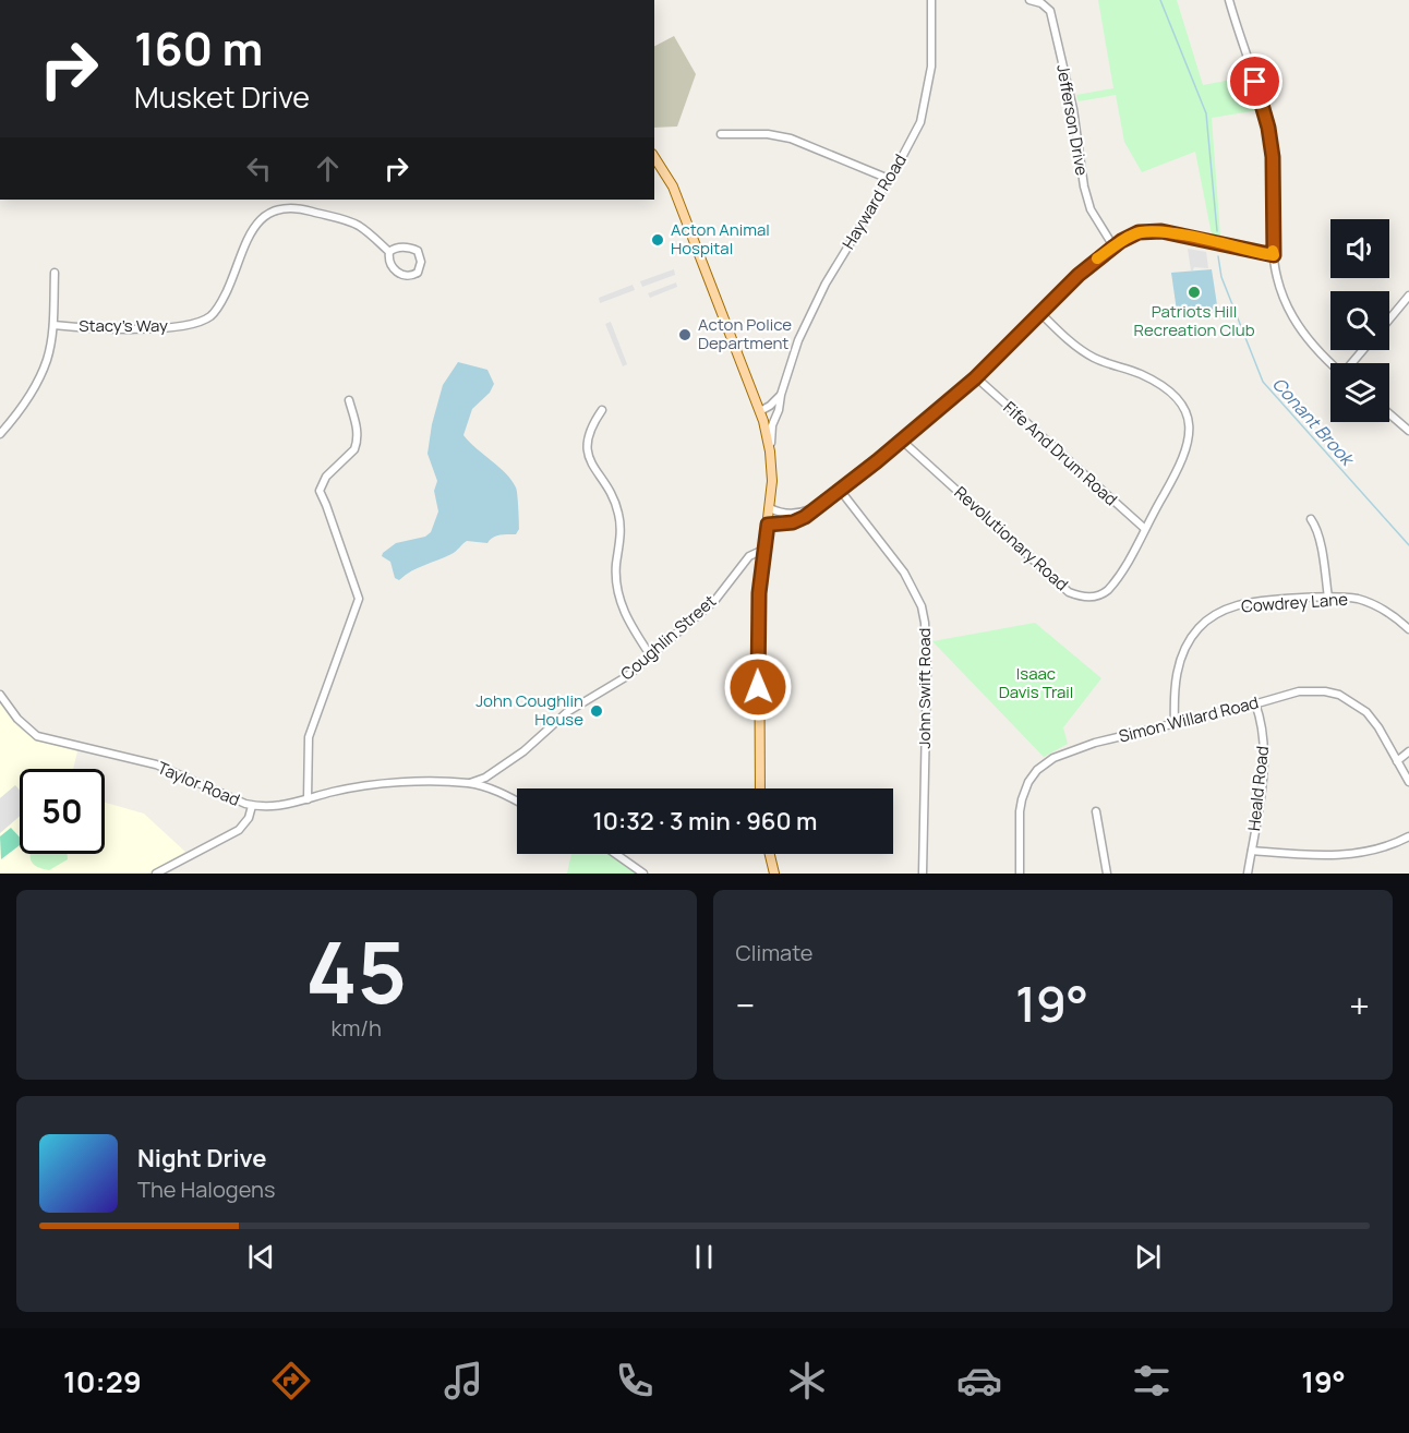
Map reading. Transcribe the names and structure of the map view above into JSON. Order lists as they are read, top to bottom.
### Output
{
  "streets": {
    "street": [
      "Jefferson Drive",
      "Hayward Road",
      "Stacy's Way",
      "Fife And Drum Road",
      "Revolutionary Road",
      "Cowdrey Lane",
      "Coughlin Street",
      "John Swift Road",
      "Simon Willard Road",
      "Taylor Road",
      "Heald Road"
    ]
  },
  "crossings": [
    ["Fife And Drum Road", "Revolutionary Road"],
    ["Cowdrey Lane", "Simon Willard Road"],
    ["Coughlin Street", "Taylor Road"],
    ["Simon Willard Road", "Heald Road"]
  ],
  "water": ["Conant Brook"],
  "parks": ["Isaac Davis Trail"],
  "places": [
    "Acton Animal Hospital",
    "Patriots Hill Recreation Club",
    "Acton Police Department",
    "John Coughlin House"
  ],
  "page": {
    "turn": ["160 m", "Musket Drive"],
    "limit": "50",
    "trip": "10:32 · 3 min · 960 m",
    "tile": [
      ["45", "km/h"],
      "Climate"
    ],
    "heat": ["−", "19°", "+"],
    "song": ["Night Drive", "The Halogens"],
    "tabs": ["10:29", "19°"]
  }
}
